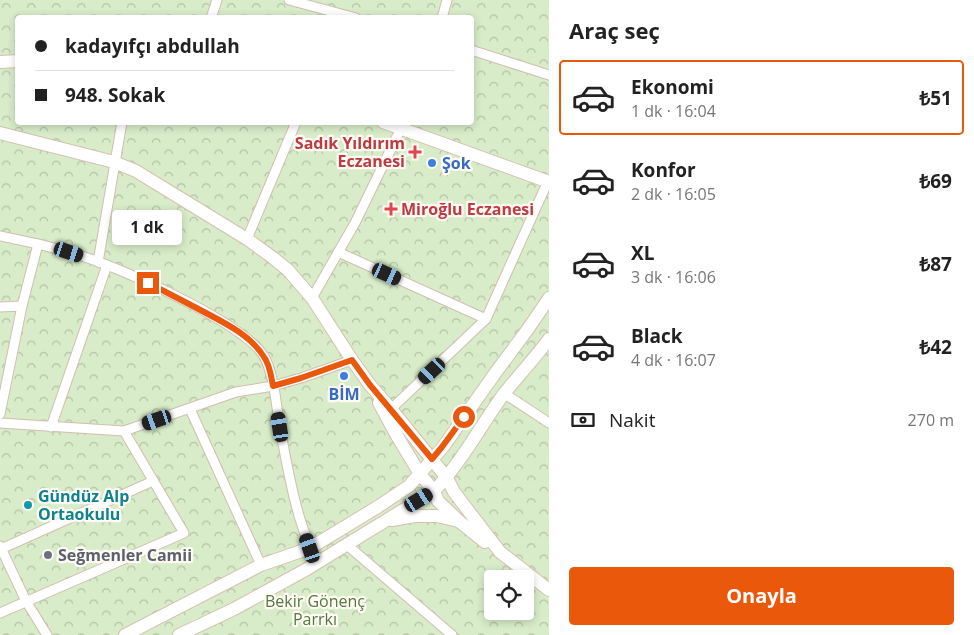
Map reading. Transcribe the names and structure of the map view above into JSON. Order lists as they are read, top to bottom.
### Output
{
  "parks": ["Bekir Gönenç Parrkı"],
  "places": {
    "health": ["Sadık Yıldırım Eczanesi", "Miroğlu Eczanesi"],
    "other": [
      "Şok",
      "BİM",
      "Gündüz Alp Ortaokulu",
      "Seğmenler Camii"
    ]
  },
  "page": {
    "heading": "Araç seç",
    "banner": ["kadayıfçı abdullah", "948. Sokak"],
    "list": [
      {
        "name": "Ekonomi",
        "note": "1 dk · 16:04",
        "value": "₺51"
      },
      {
        "name": "Konfor",
        "note": "2 dk · 16:05",
        "value": "₺69"
      },
      {
        "name": "XL",
        "note": "3 dk · 16:06",
        "value": "₺87"
      },
      {
        "name": "Black",
        "note": "4 dk · 16:07",
        "value": "₺42"
      }
    ],
    "bubble": "1 dk",
    "pay": ["Nakit", "270 m"],
    "buttons": "Onayla"
  }
}
